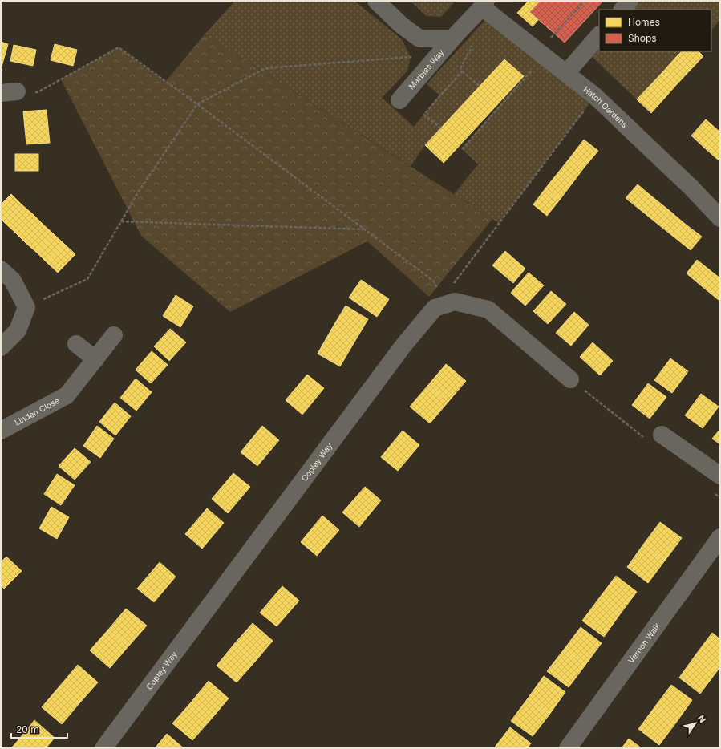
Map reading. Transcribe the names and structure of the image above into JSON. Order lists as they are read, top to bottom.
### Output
{
  "streets": {
    "street": [
      "Marbles Way",
      "Hatch Gardens",
      "Linden Close",
      "Copley Way",
      "Vernon Walk"
    ]
  },
  "crossings": [
    ["Marbles Way", "Hatch Gardens"]
  ],
  "legend": ["Homes", "Shops"],
  "scale_bar": "20 m",
  "north": "top right"
}
